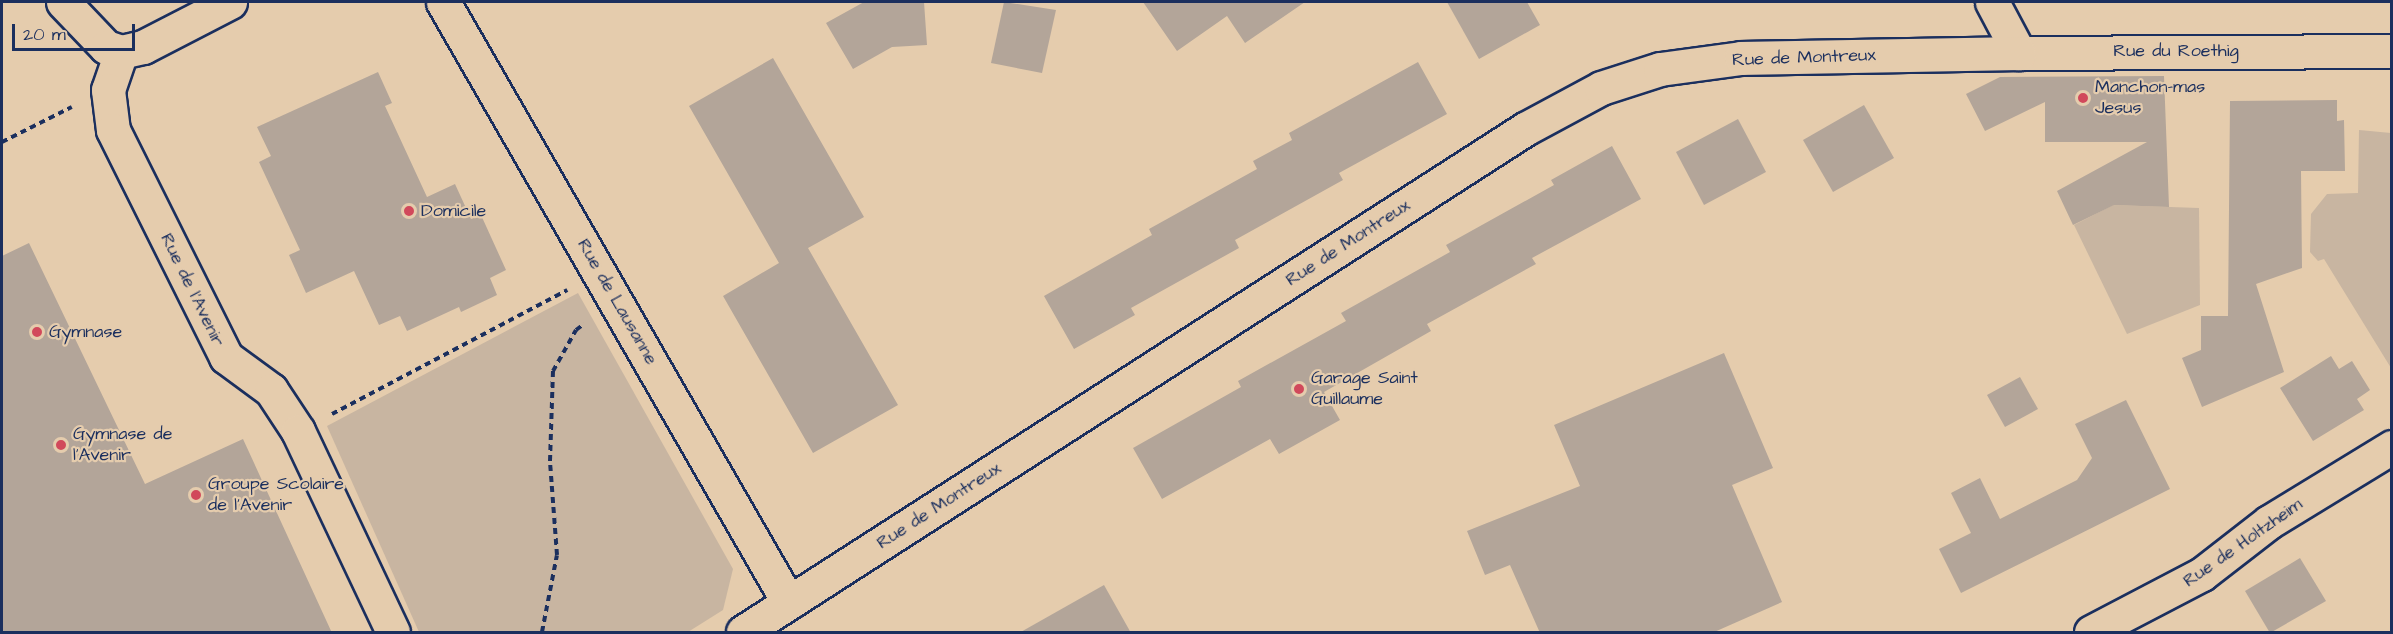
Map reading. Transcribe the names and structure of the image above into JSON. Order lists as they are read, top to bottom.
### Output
{
  "streets": {
    "street": [
      "Rue du Roethig",
      "Rue de Montreux",
      "Rue de l'Avenir",
      "Rue de Lausanne",
      "Rue de Holtzheim"
    ]
  },
  "crossings": [
    ["Rue du Roethig", "Rue de Montreux"],
    ["Rue de Montreux", "Rue de Lausanne"]
  ],
  "places": [
    "Manchon-mas Jesus",
    "Domicile",
    "Gymnase",
    "Garage Saint Guillaume",
    "Gymnase de l'Avenir",
    "Groupe Scolaire de l'Avenir"
  ],
  "scale_bar": "20 m"
}
